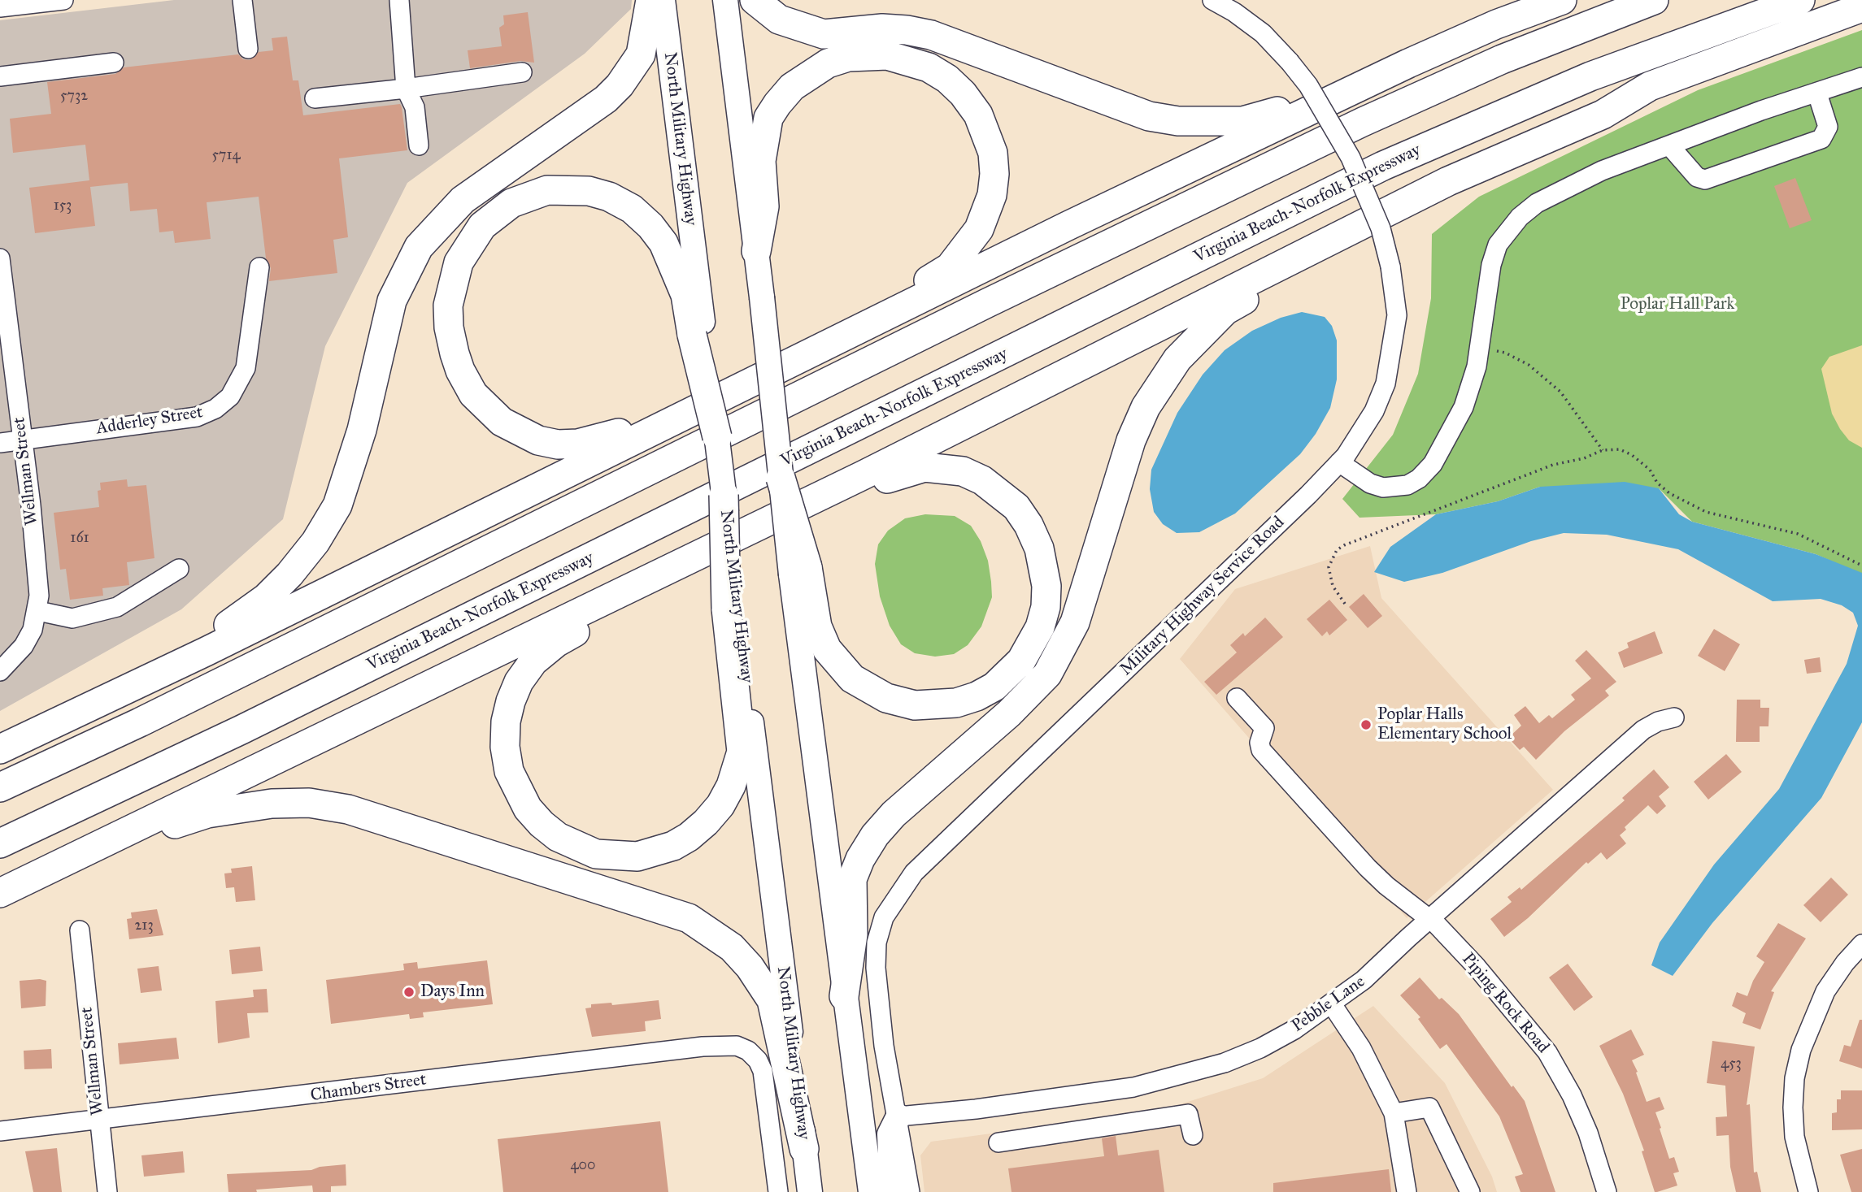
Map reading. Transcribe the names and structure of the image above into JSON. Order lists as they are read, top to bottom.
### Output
{
  "streets": {
    "highway": ["Virginia Beach-Norfolk Expressway"],
    "main road": ["North Military Highway"],
    "street": [
      "Adderley Street",
      "Wellman Street",
      "Military Highway Service Road",
      "Piping Rock Road",
      "Pebble Lane",
      "Chambers Street"
    ]
  },
  "crossings": [
    ["Adderley Street", "Wellman Street"],
    ["Wellman Street", "Chambers Street"],
    ["Military Highway Service Road", "Pebble Lane"],
    ["Piping Rock Road", "Pebble Lane"]
  ],
  "parks": ["Poplar Hall Park"],
  "places": ["Poplar Halls Elementary School", "Days Inn"],
  "house_numbers": [
    "5732",
    "5714",
    "153",
    "161",
    "213",
    "453",
    "400"
  ]
}
